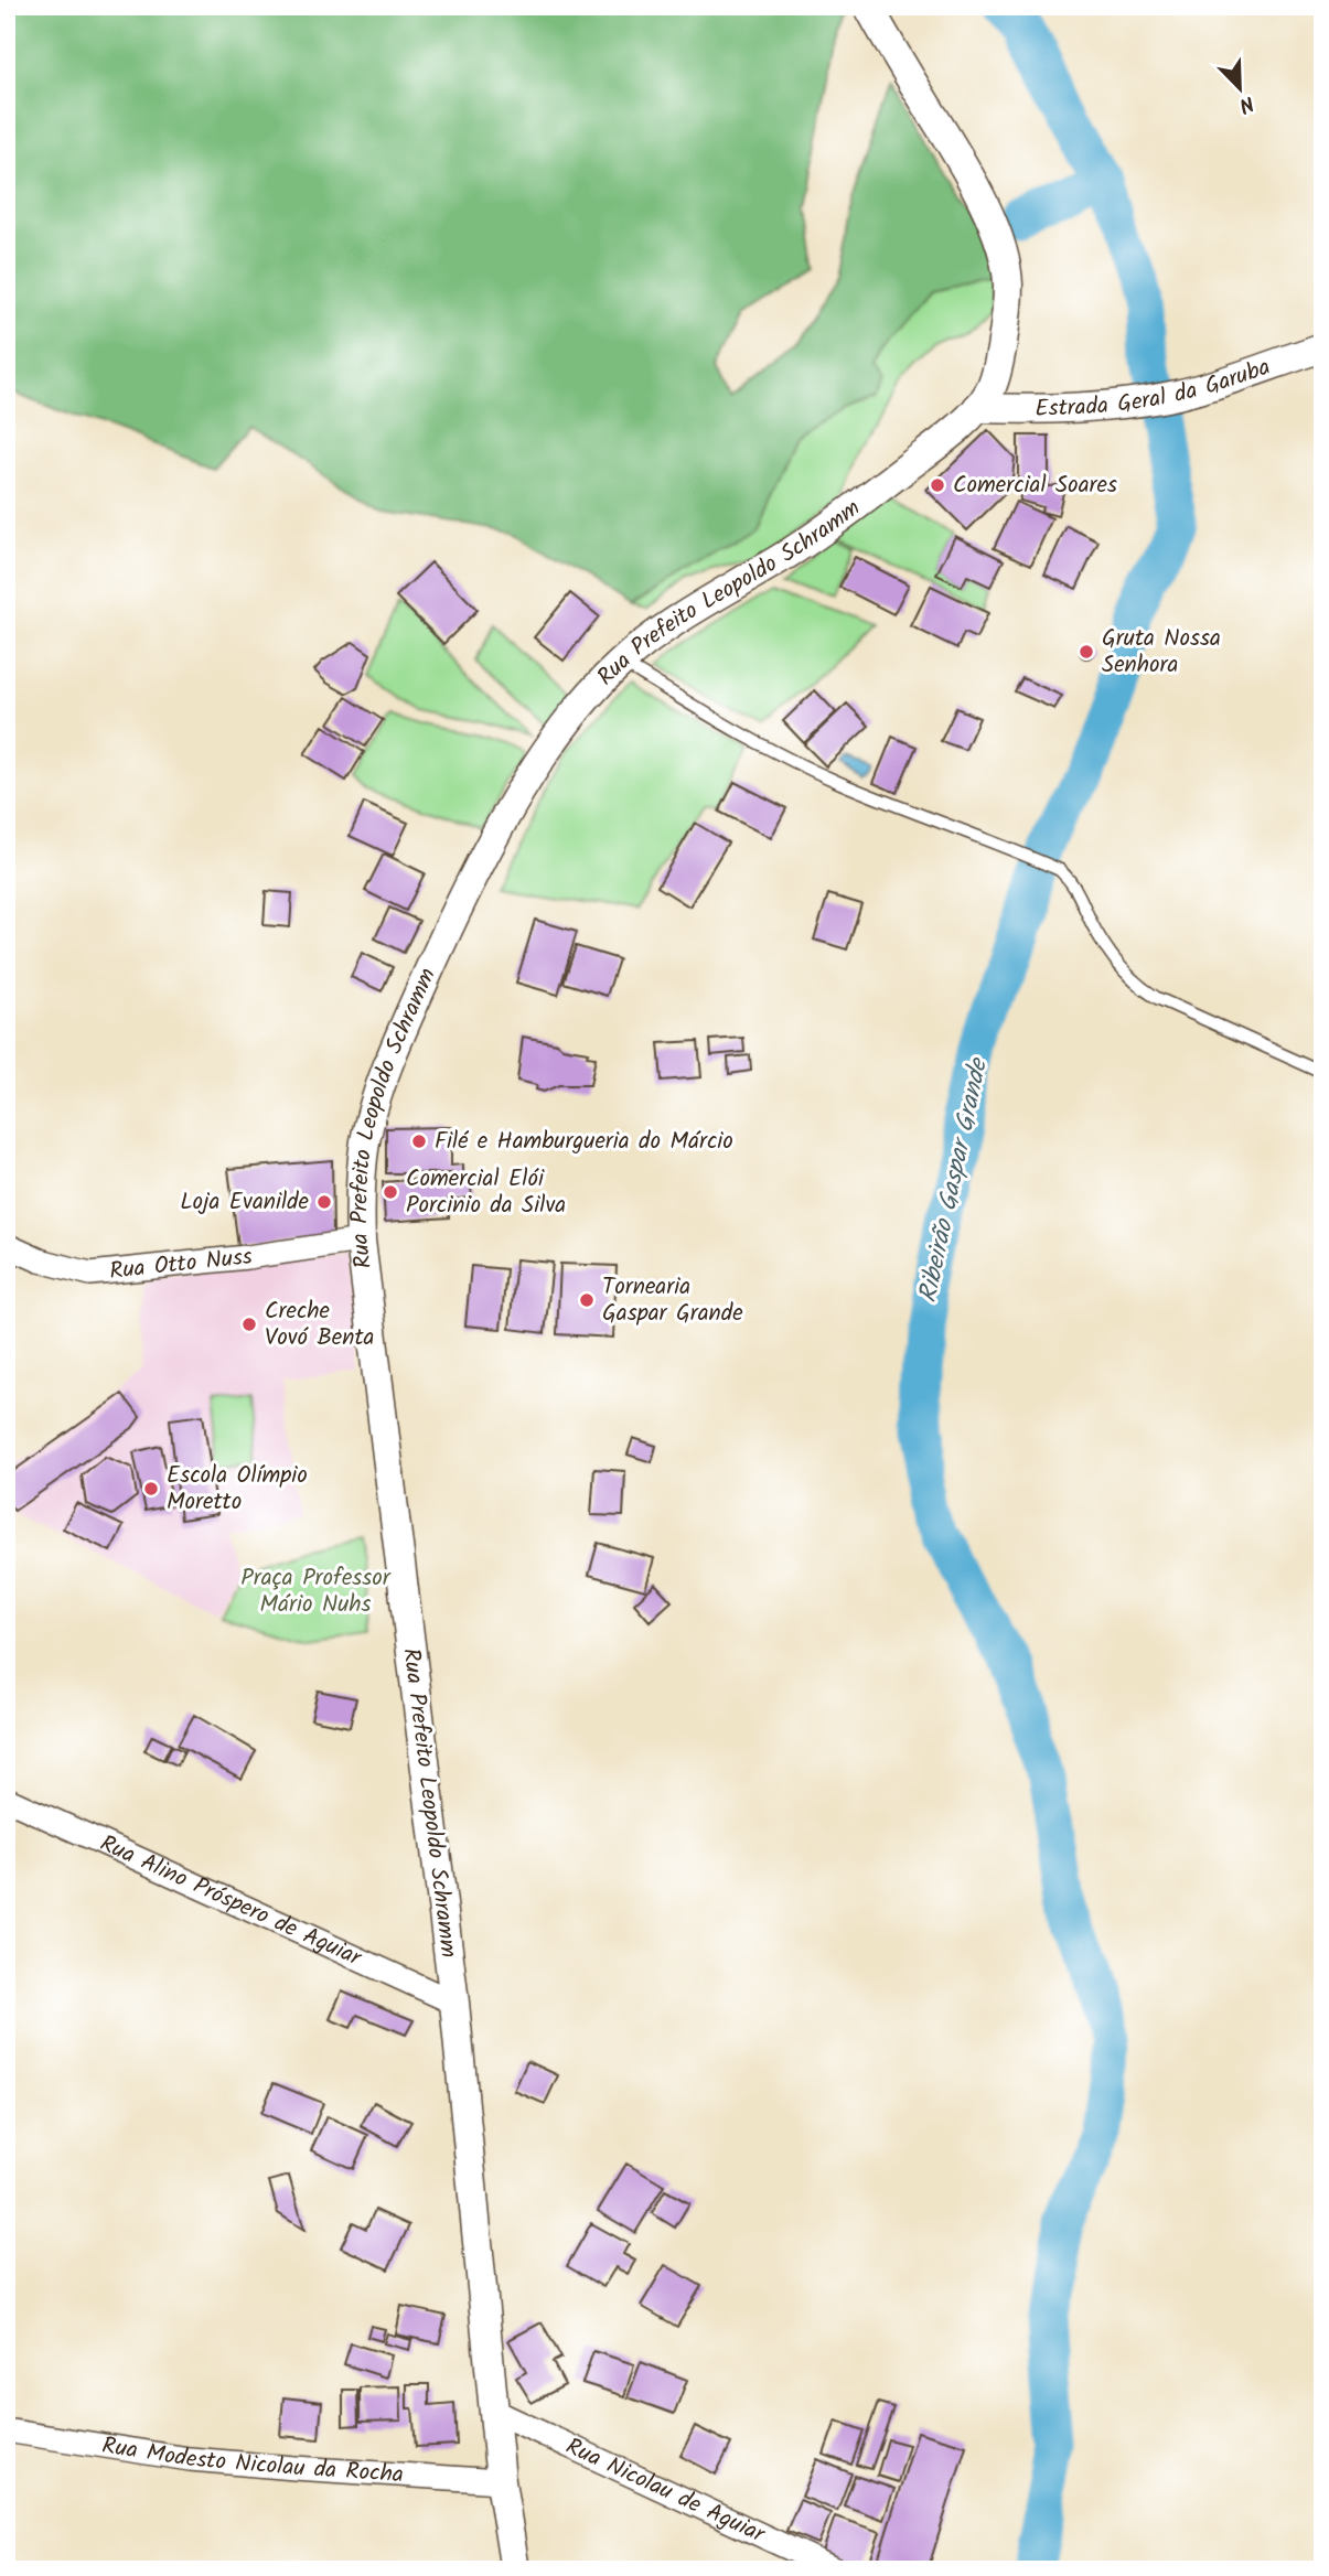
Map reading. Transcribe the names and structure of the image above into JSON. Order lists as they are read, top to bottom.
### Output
{
  "streets": {
    "street": [
      "Estrada Geral da Garuba",
      "Rua Prefeito Leopoldo Schramm",
      "Rua Otto Nuss",
      "Rua Alino Próspero de Aguiar",
      "Rua Modesto Nicolau da Rocha",
      "Rua Nicolau de Aguiar"
    ]
  },
  "crossings": [
    ["Estrada Geral da Garuba", "Rua Prefeito Leopoldo Schramm"],
    ["Rua Prefeito Leopoldo Schramm", "Rua Otto Nuss"],
    ["Rua Prefeito Leopoldo Schramm", "Rua Alino Próspero de Aguiar"],
    ["Rua Prefeito Leopoldo Schramm", "Rua Modesto Nicolau da Rocha"],
    ["Rua Prefeito Leopoldo Schramm", "Rua Nicolau de Aguiar"]
  ],
  "water": ["Ribeirão Gaspar Grande"],
  "parks": ["Praça Professor Mário Nuhs"],
  "places": [
    "Comercial Soares",
    "Gruta Nossa Senhora",
    "Filé e Hamburgueria do Márcio",
    "Comercial Elói Porcinio da Silva",
    "Loja Evanilde",
    "Tornearia Gaspar Grande",
    "Creche Vovó Benta",
    "Escola Olímpio Moretto"
  ],
  "north": "bottom right"
}
